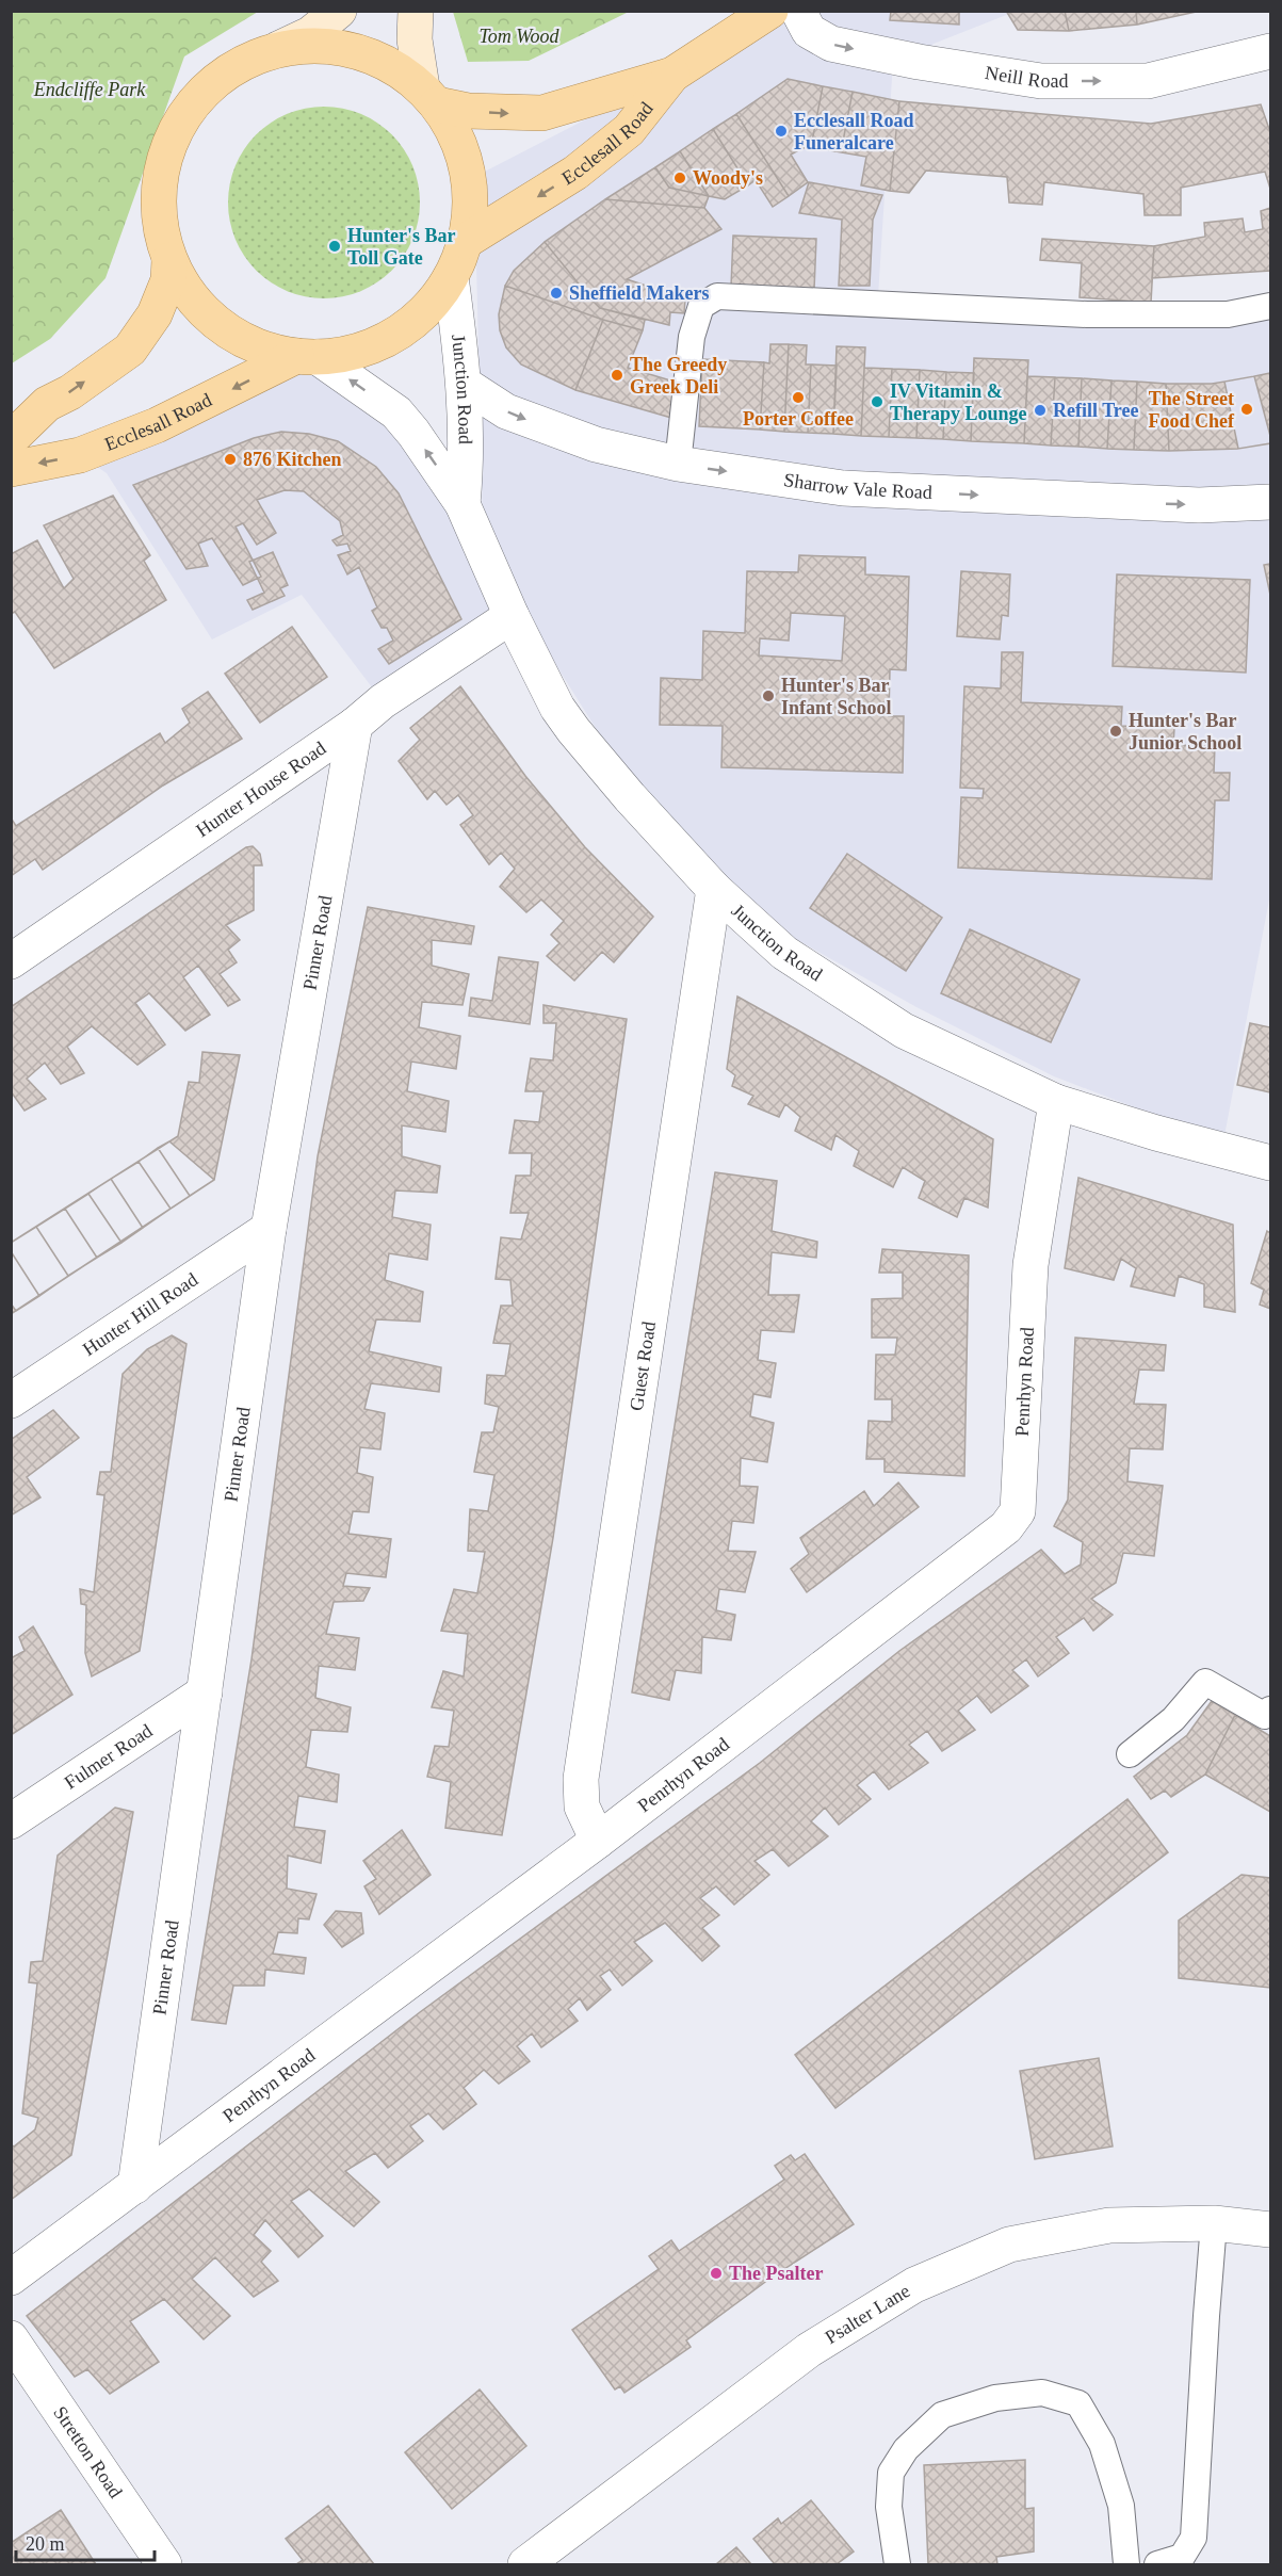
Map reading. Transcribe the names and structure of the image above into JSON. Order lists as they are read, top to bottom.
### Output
{
  "streets": {
    "main road": ["Ecclesall Road"],
    "street": [
      "Neill Road",
      "Junction Road",
      "Sharrow Vale Road",
      "Hunter House Road",
      "Pinner Road",
      "Hunter Hill Road",
      "Guest Road",
      "Penrhyn Road",
      "Fulmer Road",
      "Psalter Lane",
      "Stretton Road"
    ]
  },
  "crossings": [
    ["Ecclesall Road", "Junction Road"],
    ["Junction Road", "Sharrow Vale Road"],
    ["Junction Road", "Hunter House Road"],
    ["Junction Road", "Guest Road"],
    ["Junction Road", "Penrhyn Road"],
    ["Hunter House Road", "Pinner Road"],
    ["Pinner Road", "Hunter Hill Road"],
    ["Pinner Road", "Penrhyn Road"],
    ["Pinner Road", "Fulmer Road"],
    ["Guest Road", "Penrhyn Road"]
  ],
  "one_way": ["Neill Road", "Sharrow Vale Road"],
  "parks": ["Tom Wood", "Endcliffe Park"],
  "places": [
    "Ecclesall Road Funeralcare",
    "Woody's",
    "Hunter's Bar Toll Gate",
    "Sheffield Makers",
    "The Greedy Greek Deli",
    "Porter Coffee",
    "IV Vitamin & Therapy Lounge",
    "The Street Food Chef",
    "Refill Tree",
    "876 Kitchen",
    "Hunter's Bar Infant School",
    "Hunter's Bar Junior School",
    "The Psalter"
  ],
  "scale_bar": "20 m"
}
